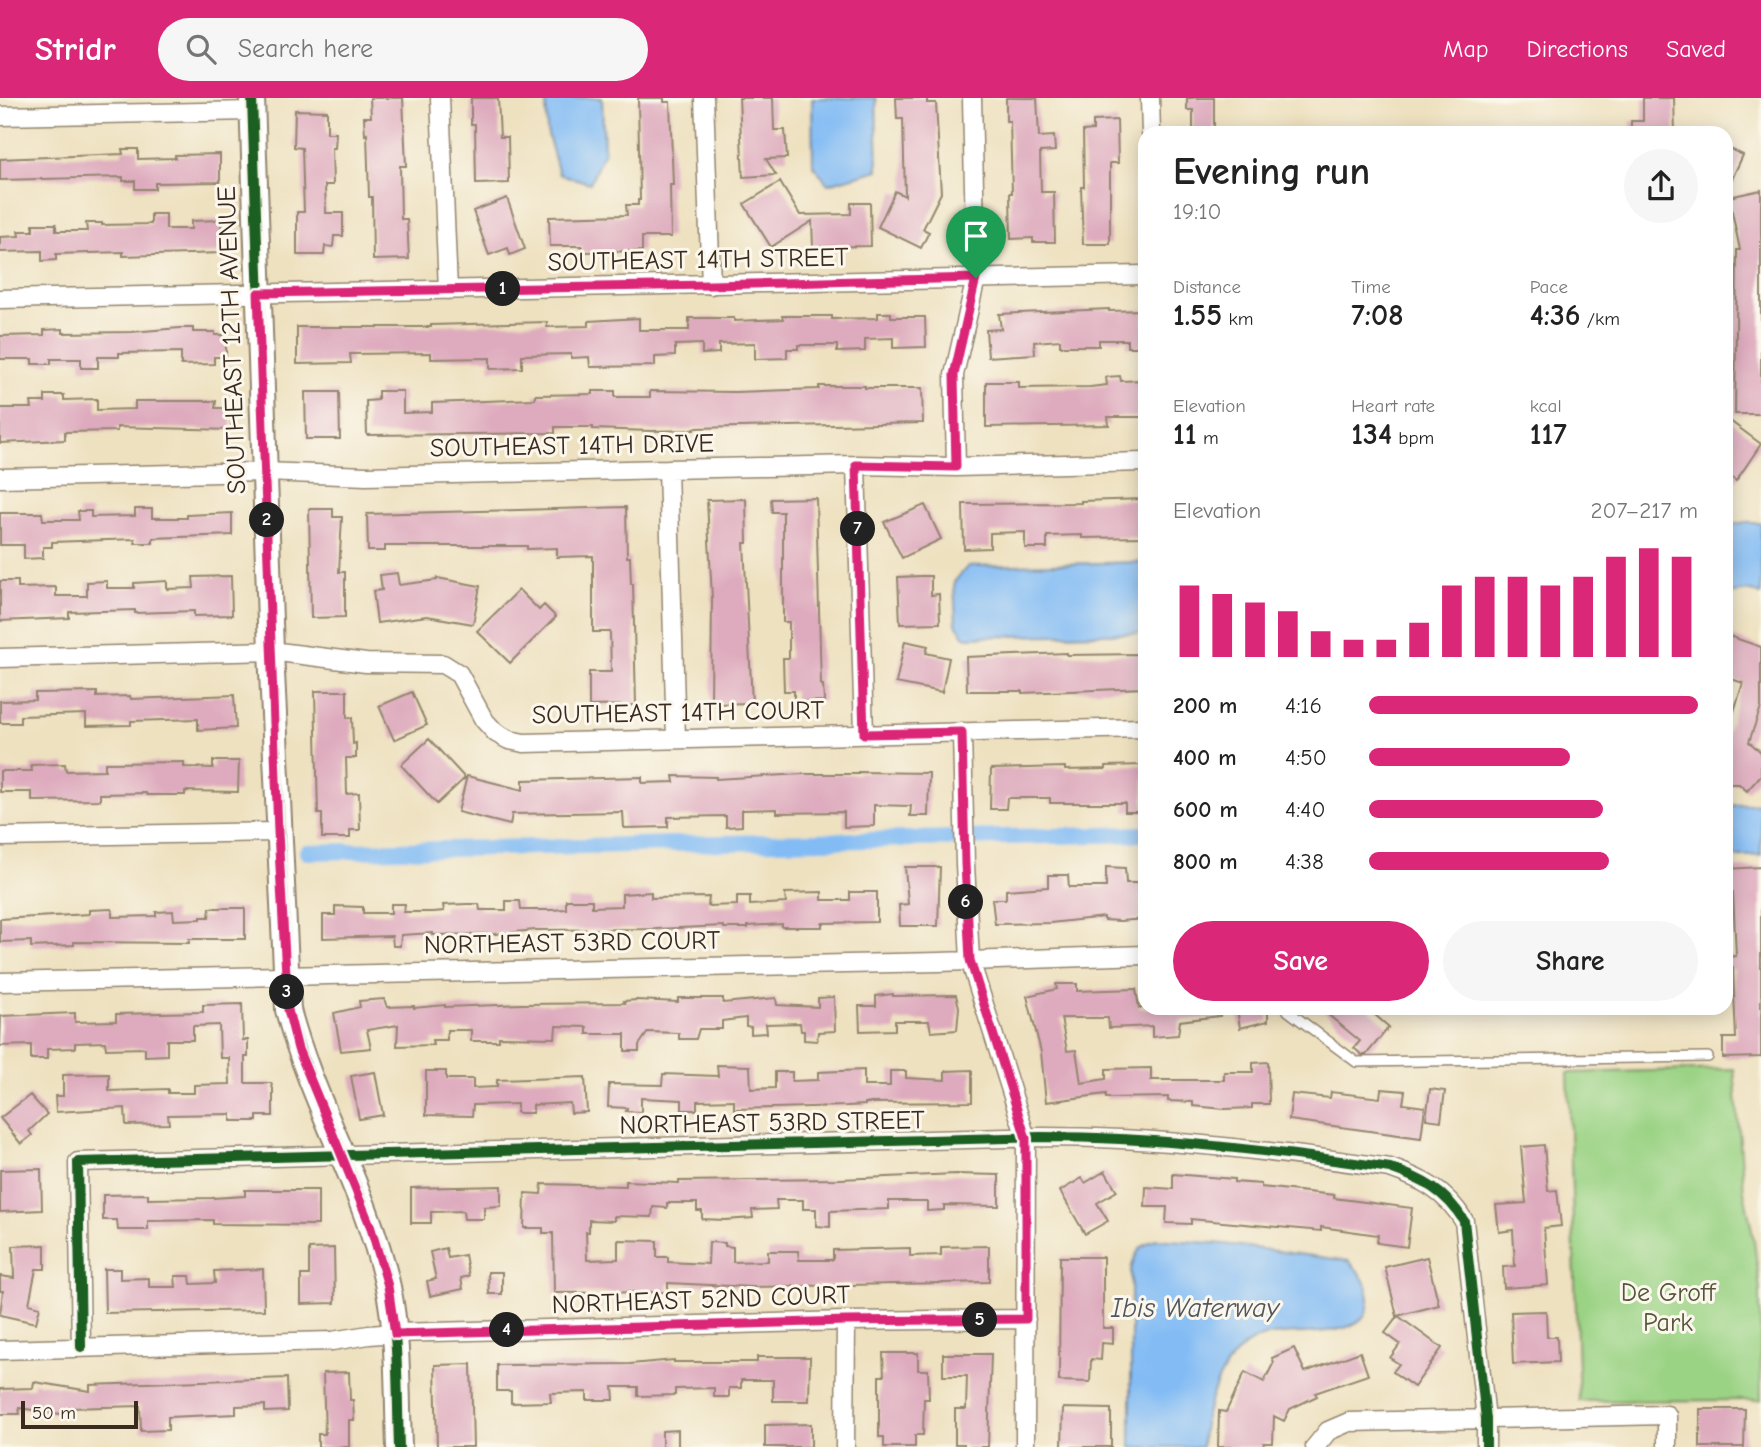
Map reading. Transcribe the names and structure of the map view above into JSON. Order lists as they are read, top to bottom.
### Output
{
  "streets": {
    "street": [
      "SOUTHEAST 14TH STREET",
      "SOUTHEAST 12TH AVENUE",
      "SOUTHEAST 14TH DRIVE",
      "SOUTHEAST 14TH COURT",
      "NORTHEAST 53RD COURT",
      "NORTHEAST 53RD STREET",
      "NORTHEAST 52ND COURT"
    ]
  },
  "crossings": [
    ["SOUTHEAST 14TH STREET", "SOUTHEAST 12TH AVENUE"],
    ["SOUTHEAST 12TH AVENUE", "SOUTHEAST 14TH DRIVE"],
    ["SOUTHEAST 12TH AVENUE", "SOUTHEAST 14TH COURT"],
    ["SOUTHEAST 12TH AVENUE", "NORTHEAST 53RD COURT"],
    ["SOUTHEAST 12TH AVENUE", "NORTHEAST 53RD STREET"],
    ["SOUTHEAST 12TH AVENUE", "NORTHEAST 52ND COURT"],
    ["NORTHEAST 53RD STREET", "NORTHEAST 52ND COURT"]
  ],
  "water": ["Ibis Waterway"],
  "parks": ["De Groff Park"],
  "scale_bar": "50 m",
  "page": {
    "header": "Stridr",
    "search": "Search here",
    "nav": ["Map", "Directions", "Saved"],
    "heading": ["Evening run", "19:10"],
    "stats": [
      ["Distance", "1.55 km"],
      ["Time", "7:08"],
      ["Pace", "4:36 /km"],
      ["Elevation", "11 m"],
      ["Heart rate", "134 bpm"],
      ["kcal", "117"]
    ],
    "pins": [
      "1",
      "2",
      "7",
      "6",
      "3",
      "5",
      "4"
    ],
    "chart": ["Elevation", "207–217 m"],
    "list": [
      {
        "name": "200 m",
        "note": "4:16"
      },
      {
        "name": "400 m",
        "note": "4:50"
      },
      {
        "name": "600 m",
        "note": "4:40"
      },
      {
        "name": "800 m",
        "note": "4:38"
      }
    ],
    "buttons": ["Save", "Share"],
    "scale": "50 m"
  }
}
